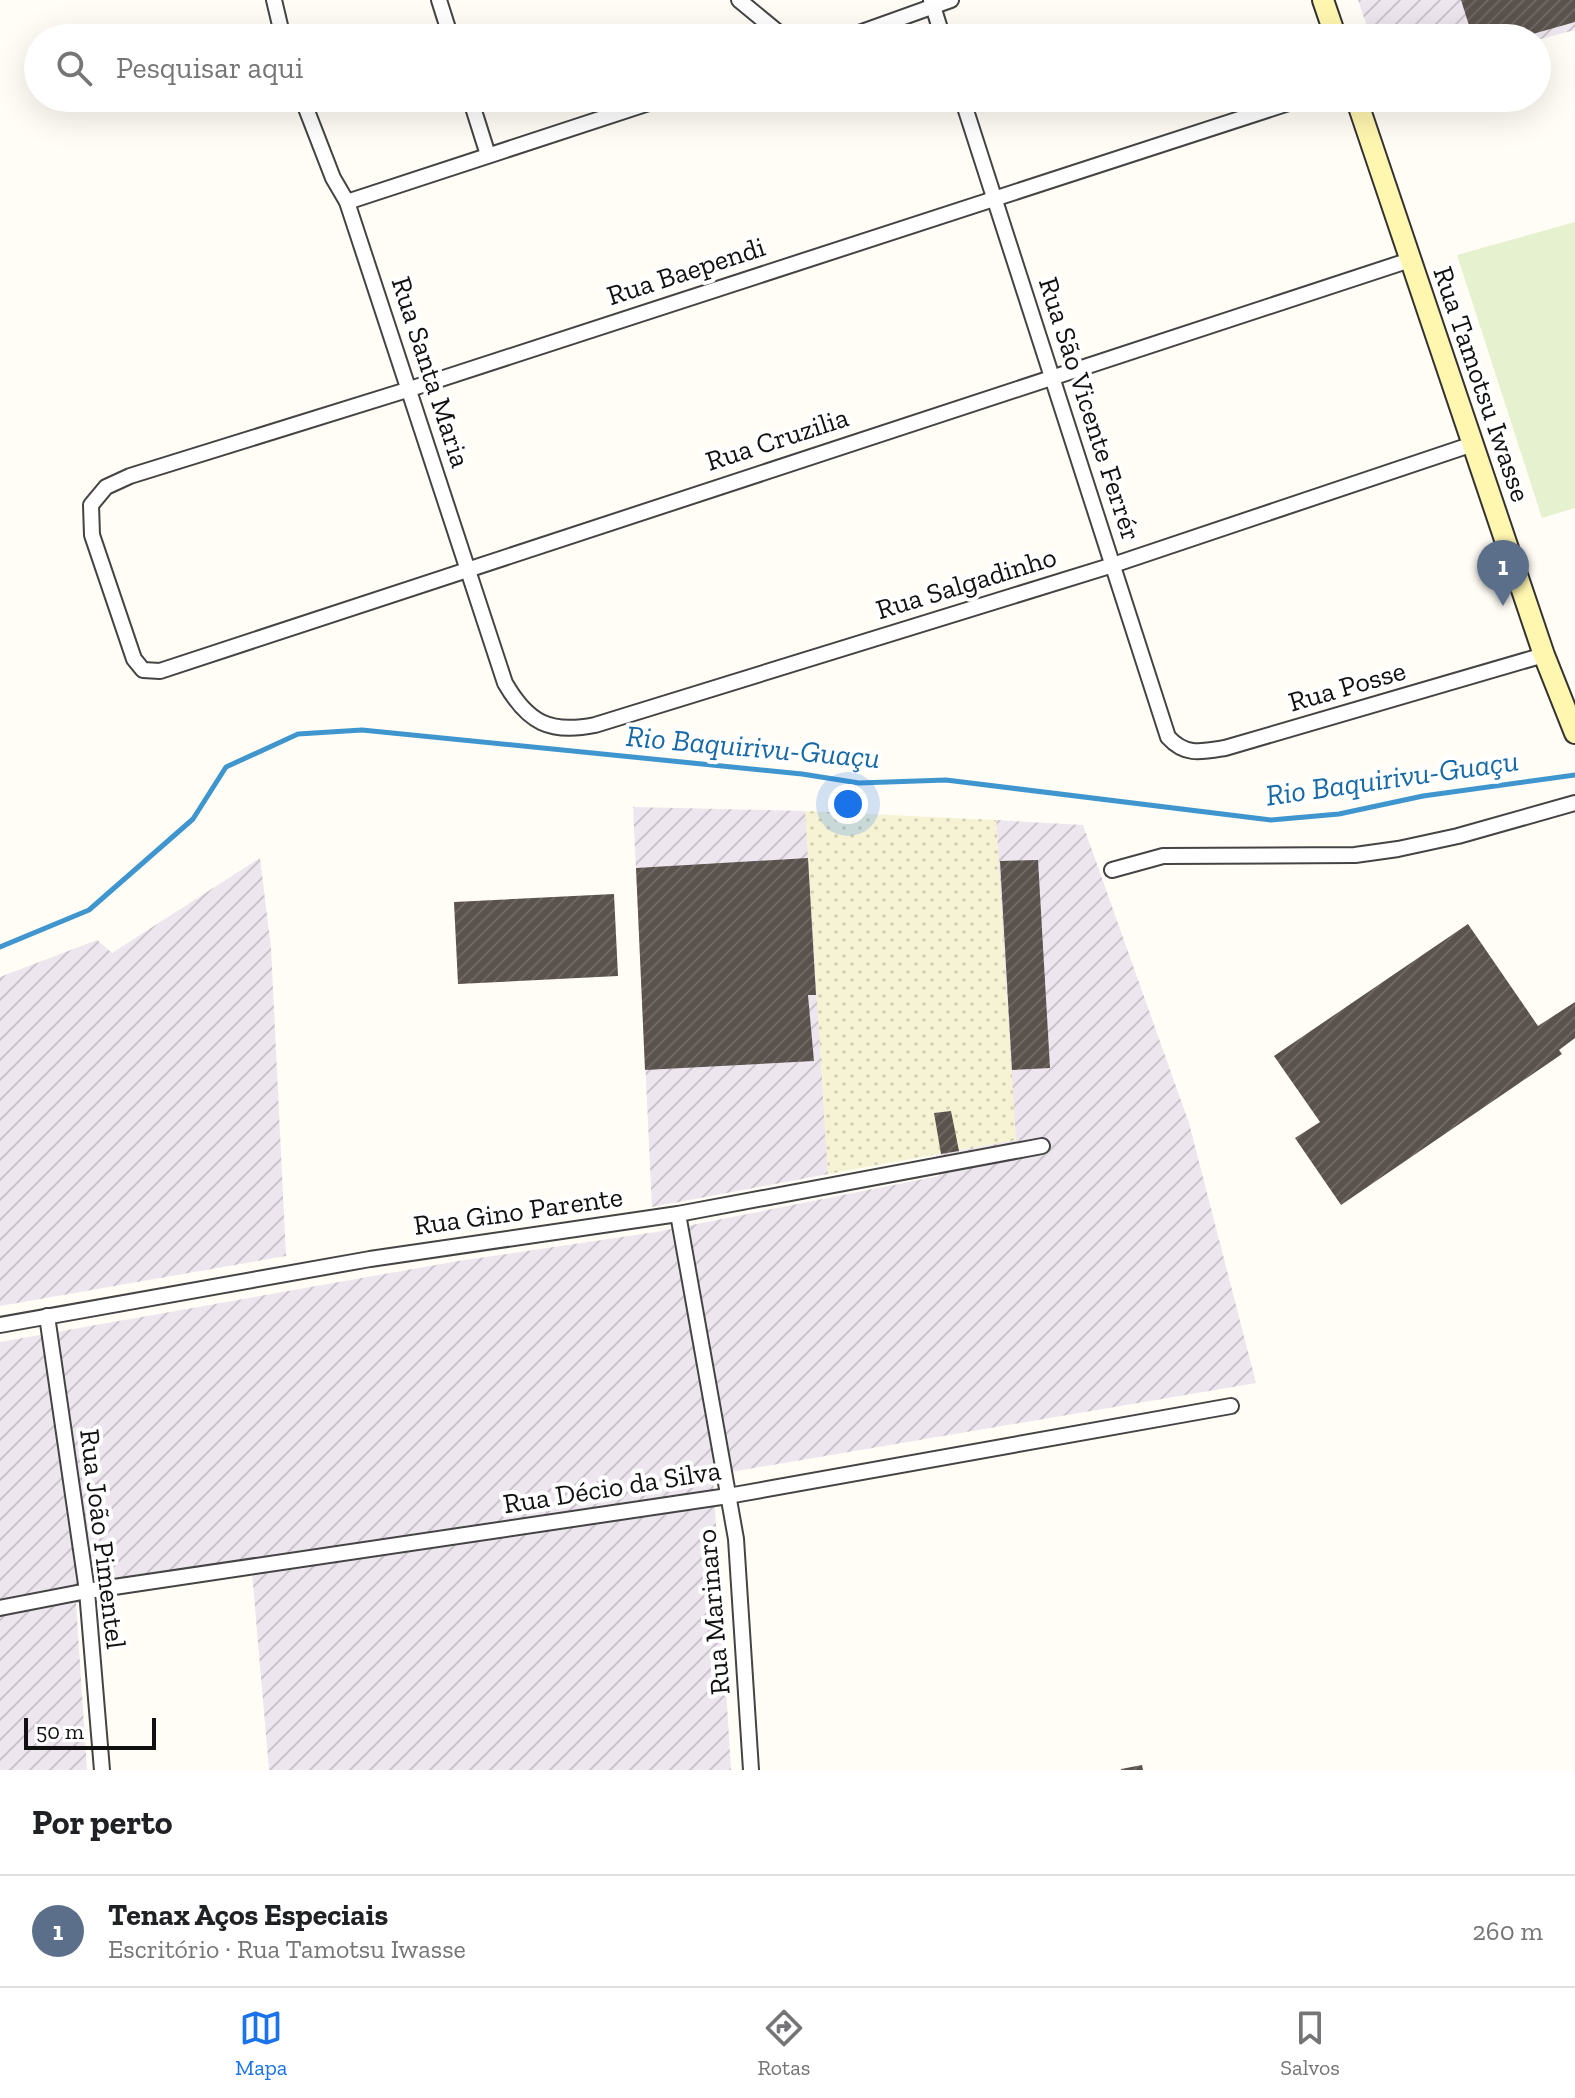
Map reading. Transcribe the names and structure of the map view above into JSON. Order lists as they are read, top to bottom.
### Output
{
  "streets": {
    "street": [
      "Rua Baependi",
      "Rua Santa Maria",
      "Rua Tamotsu Iwasse",
      "Rua São Vicente Ferrér",
      "Rua Cruzilia",
      "Rua Salgadinho",
      "Rua Posse",
      "Rua Gino Parente",
      "Rua Décio da Silva",
      "Rua João Pimentel",
      "Rua Marinaro"
    ]
  },
  "crossings": [
    ["Rua Baependi", "Rua Santa Maria"],
    ["Rua Baependi", "Rua São Vicente Ferrér"],
    ["Rua Baependi", "Rua Cruzilia"],
    ["Rua Santa Maria", "Rua Cruzilia"],
    ["Rua Santa Maria", "Rua Salgadinho"],
    ["Rua Tamotsu Iwasse", "Rua Cruzilia"],
    ["Rua Tamotsu Iwasse", "Rua Salgadinho"],
    ["Rua Tamotsu Iwasse", "Rua Posse"],
    ["Rua São Vicente Ferrér", "Rua Cruzilia"],
    ["Rua São Vicente Ferrér", "Rua Salgadinho"],
    ["Rua São Vicente Ferrér", "Rua Posse"],
    ["Rua Gino Parente", "Rua João Pimentel"],
    ["Rua Gino Parente", "Rua Marinaro"],
    ["Rua Décio da Silva", "Rua João Pimentel"],
    ["Rua Décio da Silva", "Rua Marinaro"]
  ],
  "water": ["Rio Baquirivu-Guaçu"],
  "scale_bar": "50 m",
  "page": {
    "search": "Pesquisar aqui",
    "pins": "1",
    "scale": "50 m",
    "heading": "Por perto",
    "list": [
      {
        "mark": "1",
        "name": "Tenax Aços Especiais",
        "note": "Escritório · Rua Tamotsu Iwasse",
        "value": "260 m"
      }
    ],
    "nav": ["Mapa", "Rotas", "Salvos"]
  }
}
